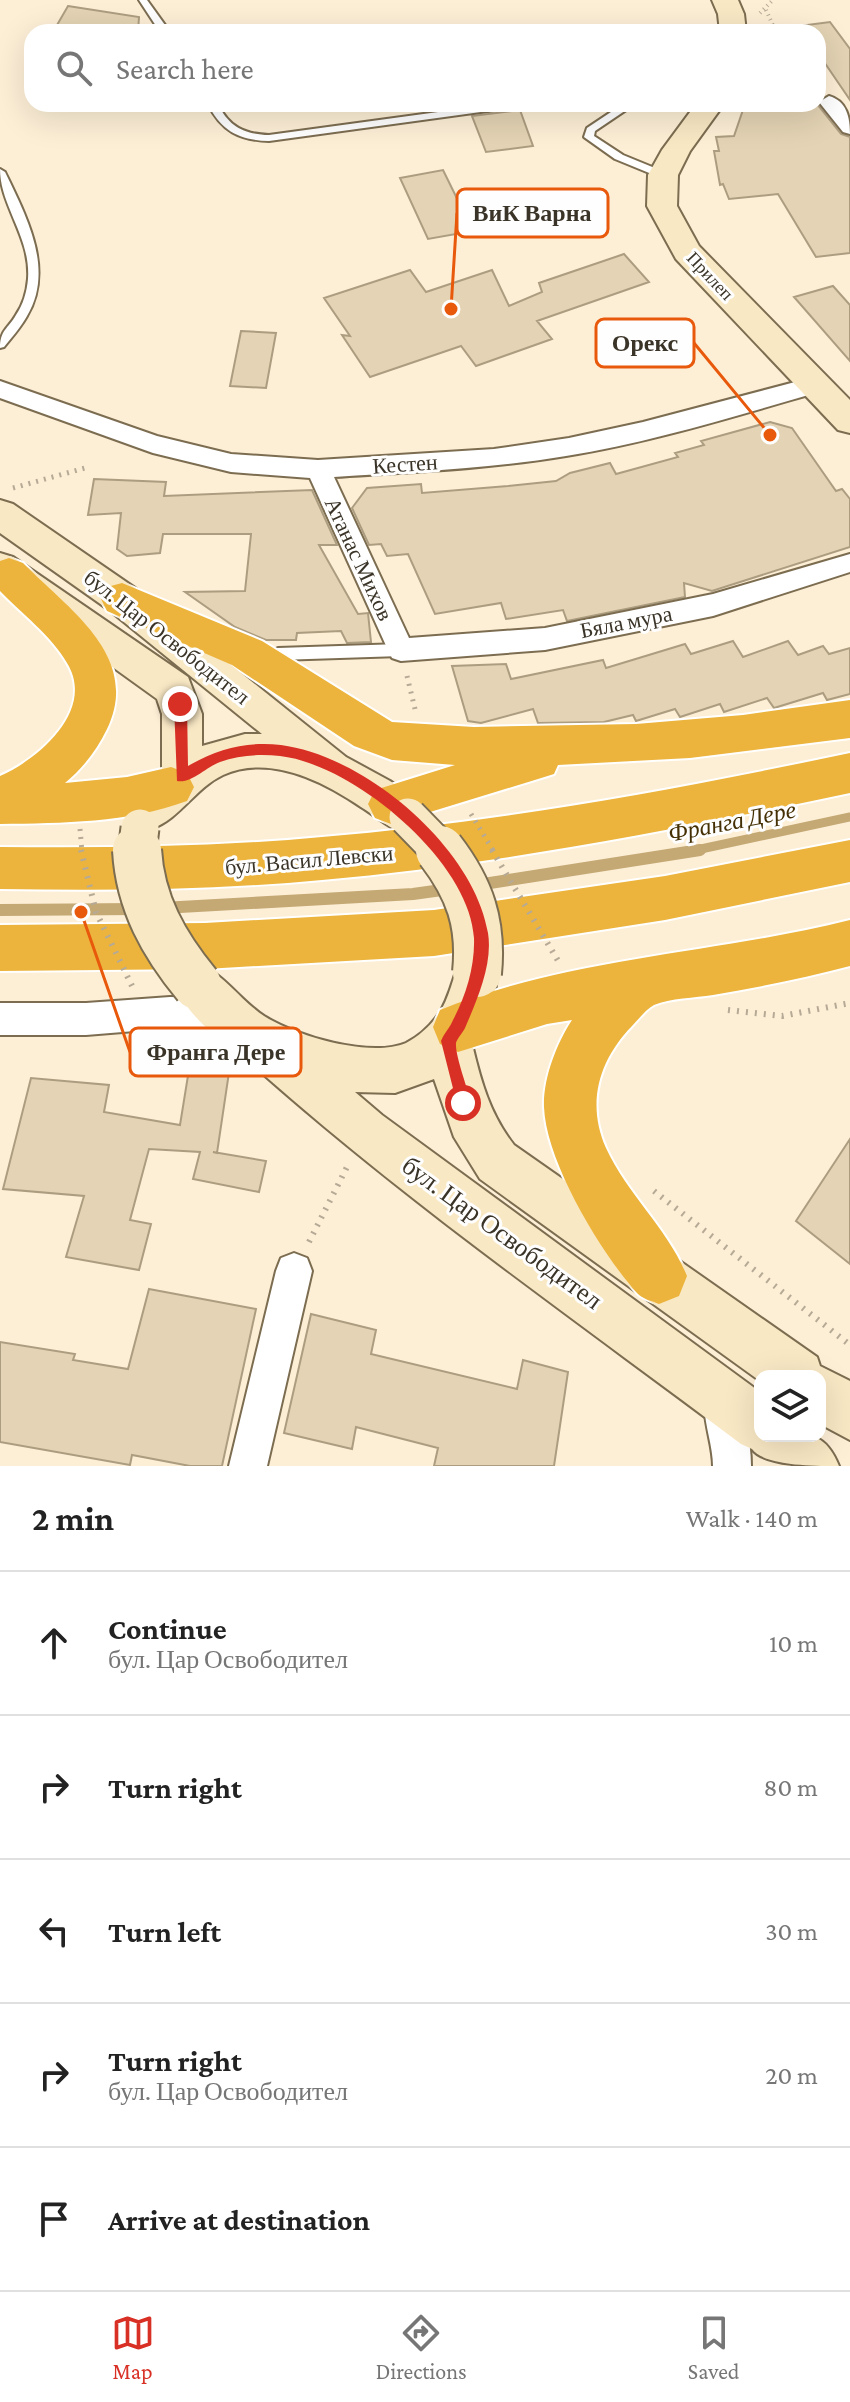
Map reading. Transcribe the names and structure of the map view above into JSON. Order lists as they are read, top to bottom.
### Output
{
  "streets": {
    "highway": ["бул. Васил Левски"],
    "main road": ["Прилеп", "бул. Цар Освободител"],
    "street": ["Кестен", "Атанас Михов", "Бяла мура"]
  },
  "crossings": [
    ["Прилеп", "Кестен"],
    ["Кестен", "Атанас Михов"],
    ["Атанас Михов", "Бяла мура"]
  ],
  "water": ["Франга Дере"],
  "places": ["ВиК Варна", "Орекс", "Франга Дере"],
  "page": {
    "search": "Search here",
    "heading": ["2 min", "Walk · 140 m"],
    "list": [
      ["Continue", "бул. Цар Освободител", "10 m"],
      ["Turn right", "80 m"],
      ["Turn left", "30 m"],
      ["Turn right", "бул. Цар Освободител", "20 m"],
      "Arrive at destination"
    ],
    "nav": ["Map", "Directions", "Saved"]
  }
}
